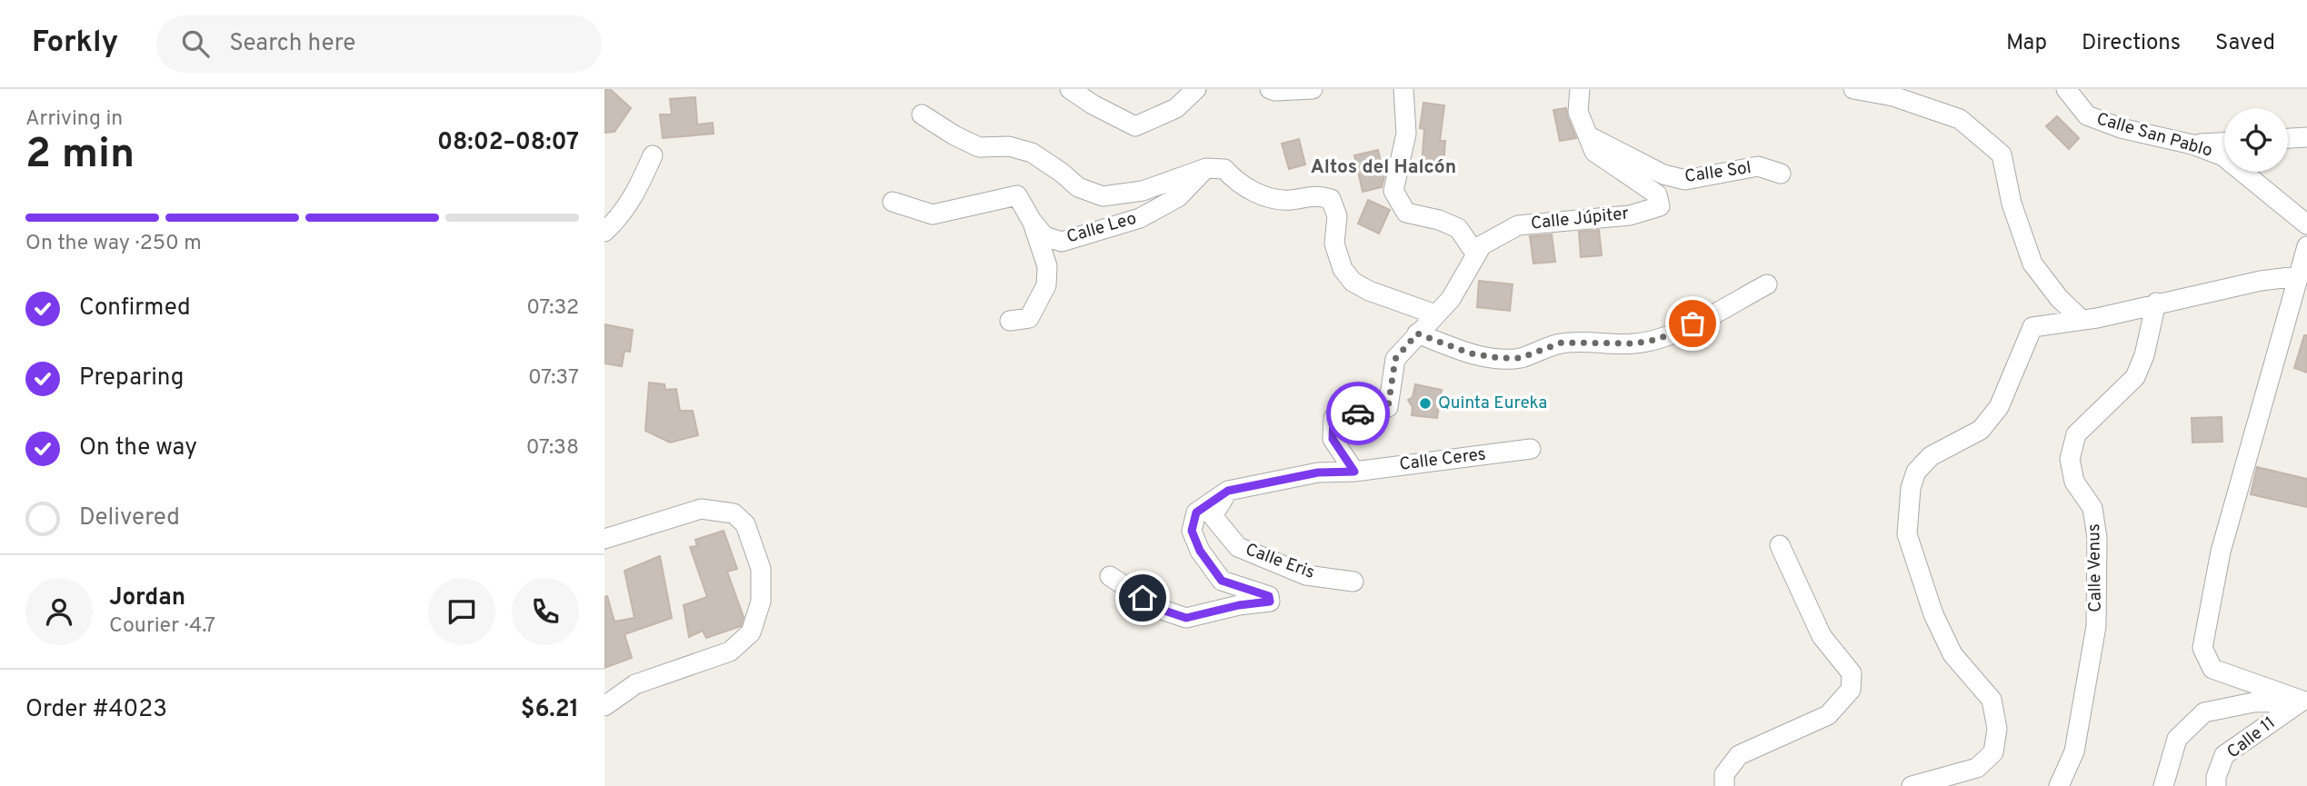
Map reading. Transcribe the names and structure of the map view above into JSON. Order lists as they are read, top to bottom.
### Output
{
  "streets": {
    "street": [
      "Calle San Pablo",
      "Calle Sol",
      "Calle Júpiter",
      "Calle Leo",
      "Calle Ceres",
      "Calle Eris",
      "Calle Venus",
      "Calle 11"
    ]
  },
  "crossings": [
    ["Calle Sol", "Calle Júpiter"],
    ["Calle Júpiter", "Calle Ceres"]
  ],
  "districts": ["Altos del Halcón"],
  "places": ["Quinta Eureka"],
  "page": {
    "header": "Forkly",
    "search": "Search here",
    "nav": ["Map", "Directions", "Saved"],
    "heading": ["2 min", "Arriving in", "08:02–08:07"],
    "panel": [
      "Jordan",
      "Courier · 4.7",
      "Order #4023",
      "$6.21"
    ],
    "bar": "On the way · 250 m",
    "list": [
      ["Confirmed", "07:32"],
      ["Preparing", "07:37"],
      ["On the way", "07:38"],
      "Delivered"
    ]
  }
}
